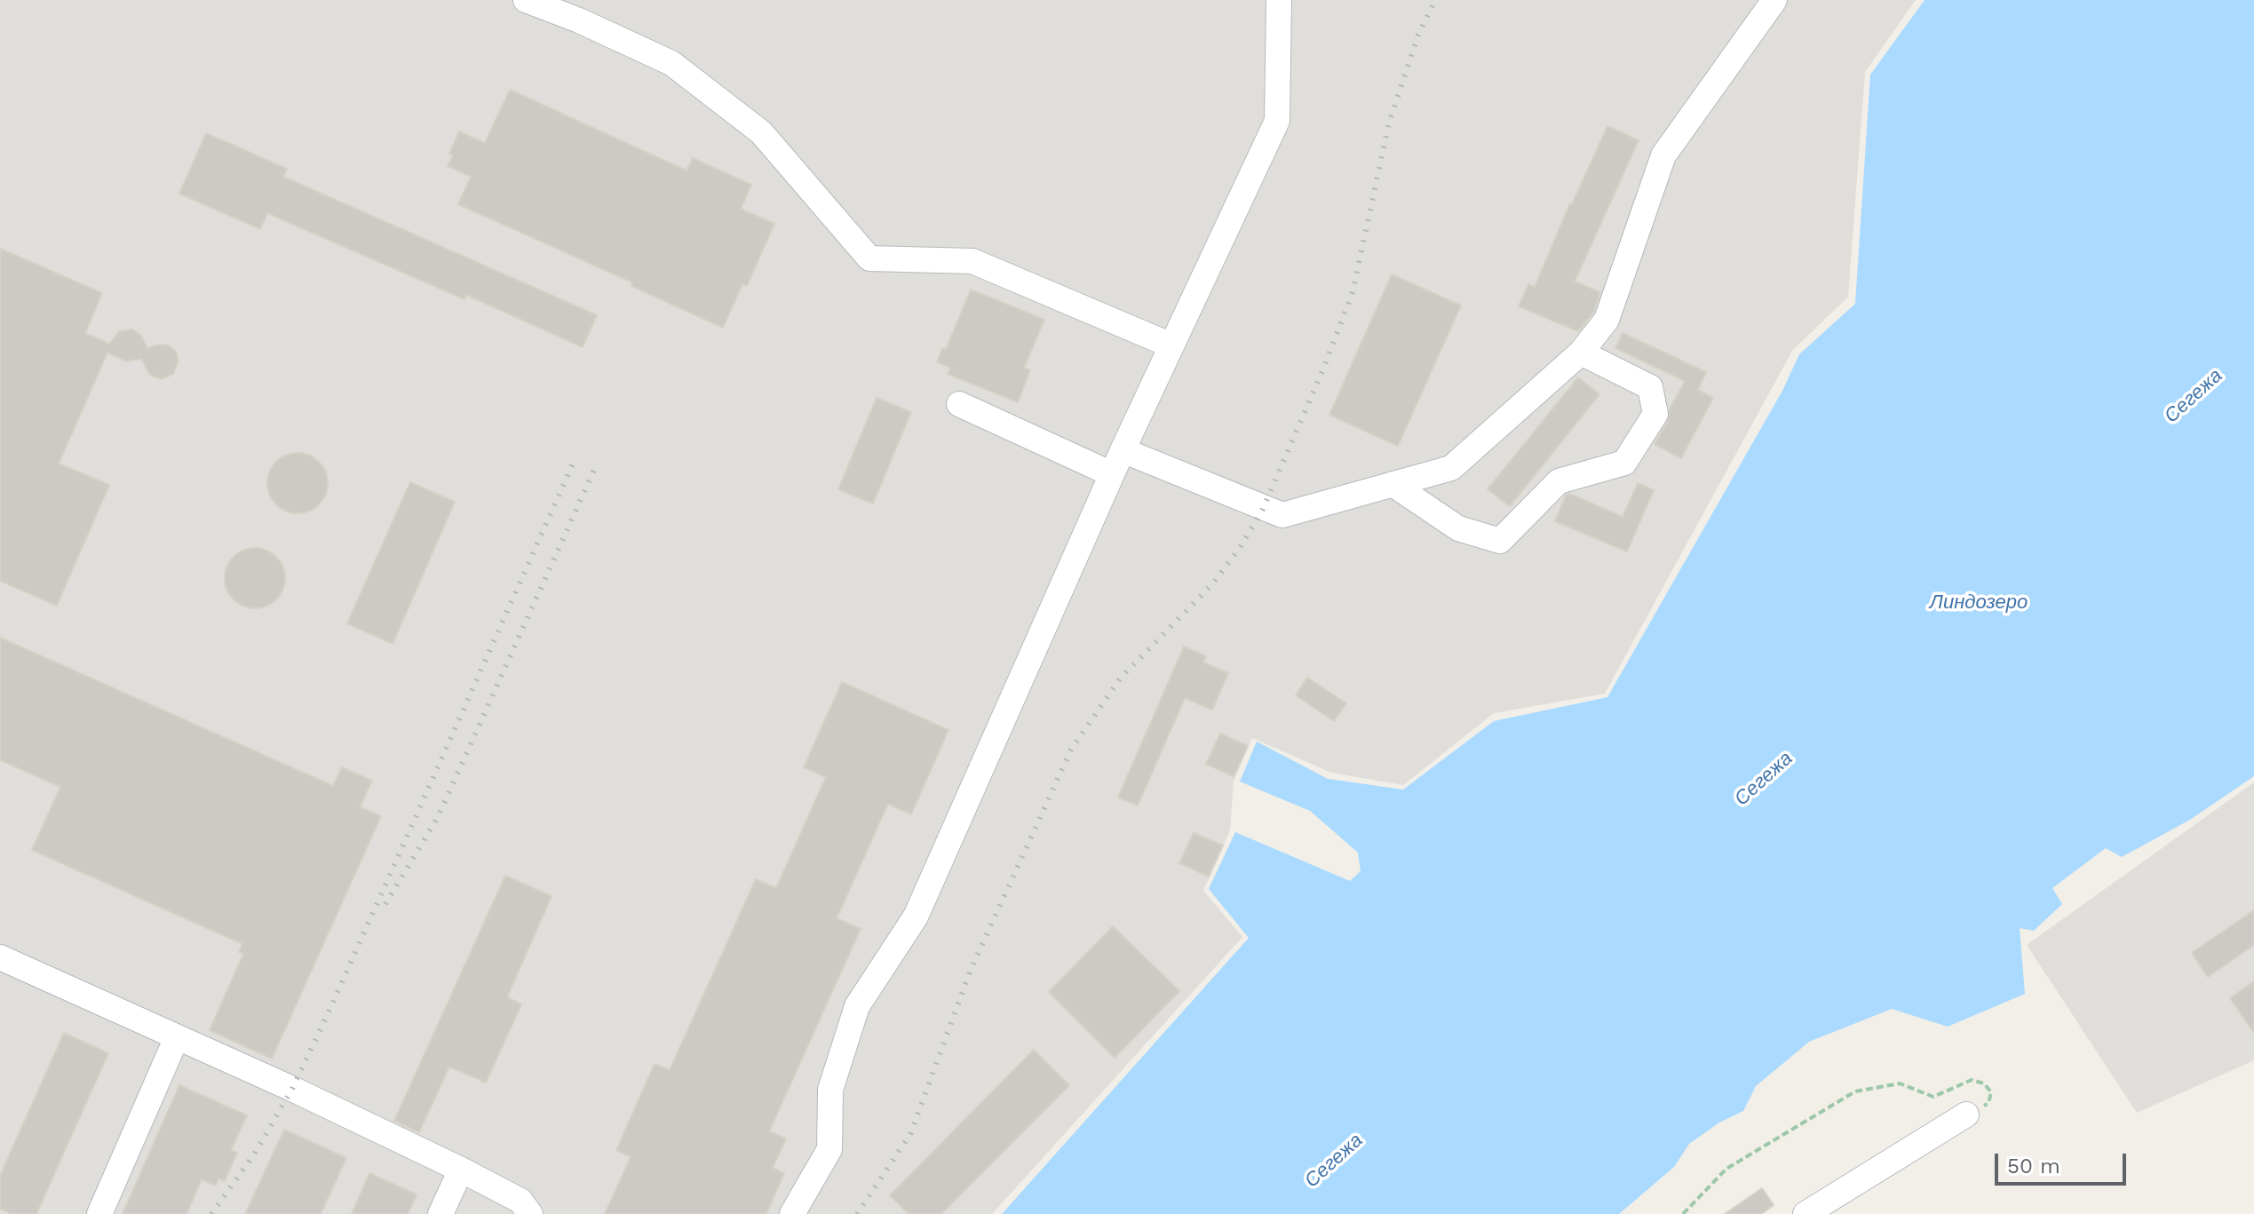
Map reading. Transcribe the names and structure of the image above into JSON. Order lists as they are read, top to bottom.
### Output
{
  "water": ["Сегежа", "Линдозеро"],
  "scale_bar": "50 m"
}
